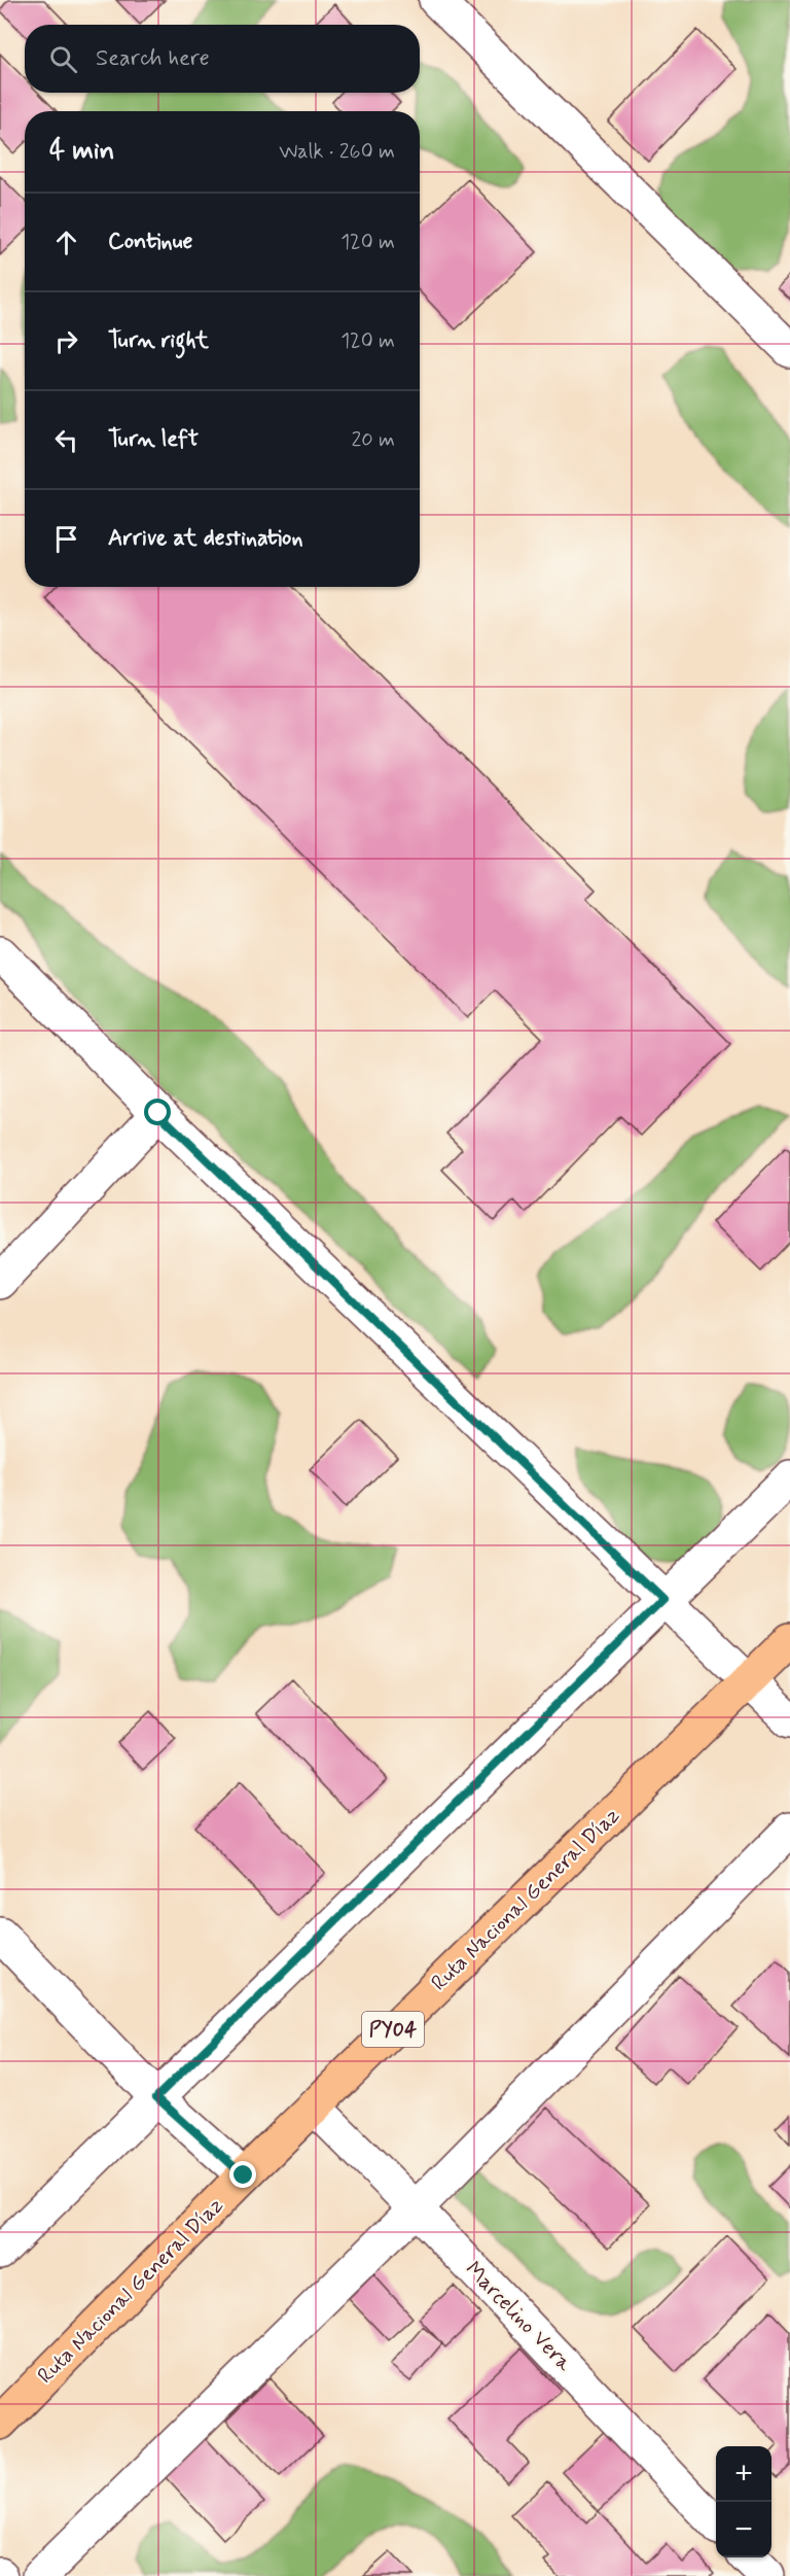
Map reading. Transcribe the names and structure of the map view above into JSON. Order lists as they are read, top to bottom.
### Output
{
  "streets": {
    "highway": ["Ruta Nacional General Díaz", "PY04"],
    "street": ["Marcelino Vera"]
  },
  "crossings": [
    ["Ruta Nacional General Díaz", "Marcelino Vera"]
  ],
  "page": {
    "search": "Search here",
    "heading": ["4 min", "Walk · 260 m"],
    "list": [
      ["Continue", "120 m"],
      ["Turn right", "120 m"],
      ["Turn left", "20 m"],
      "Arrive at destination"
    ],
    "map_buttons": ["+", "−"]
  }
}
